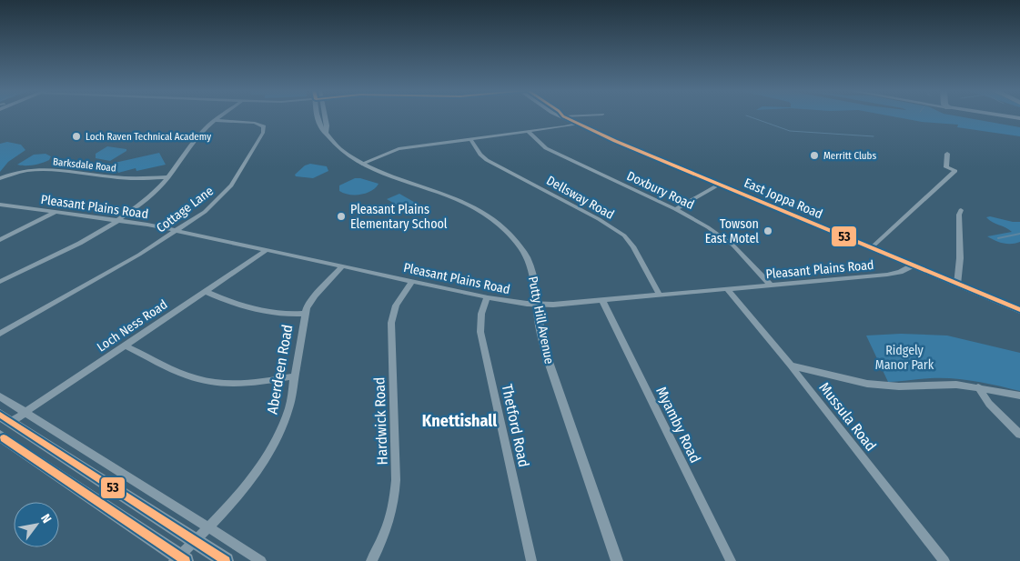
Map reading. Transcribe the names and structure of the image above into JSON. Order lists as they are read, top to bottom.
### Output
{
  "streets": {
    "main road": ["East Joppa Road"],
    "street": [
      "Barksdale Road",
      "Doxbury Road",
      "Dellsway Road",
      "Pleasant Plains Road",
      "Cottage Lane",
      "Putty Hill Avenue",
      "Loch Ness Road",
      "Aberdeen Road",
      "Mussula Road",
      "Hardwick Road",
      "Myamby Road",
      "Thetford Road"
    ]
  },
  "crossings": [
    ["Doxbury Road", "Pleasant Plains Road"],
    ["Dellsway Road", "Pleasant Plains Road"],
    ["East Joppa Road", "Pleasant Plains Road"],
    ["Pleasant Plains Road", "Cottage Lane"],
    ["Pleasant Plains Road", "Putty Hill Avenue"],
    ["Pleasant Plains Road", "Loch Ness Road"],
    ["Pleasant Plains Road", "Aberdeen Road"],
    ["Pleasant Plains Road", "Mussula Road"],
    ["Pleasant Plains Road", "Hardwick Road"],
    ["Pleasant Plains Road", "Myamby Road"],
    ["Pleasant Plains Road", "Thetford Road"]
  ],
  "districts": ["Knettishall"],
  "parks": ["Ridgely Manor Park"],
  "places": [
    "Loch Raven Technical Academy",
    "Merritt Clubs",
    "Pleasant Plains Elementary School",
    "Towson East Motel"
  ],
  "lines": ["transit line 53"],
  "north": "top right"
}
